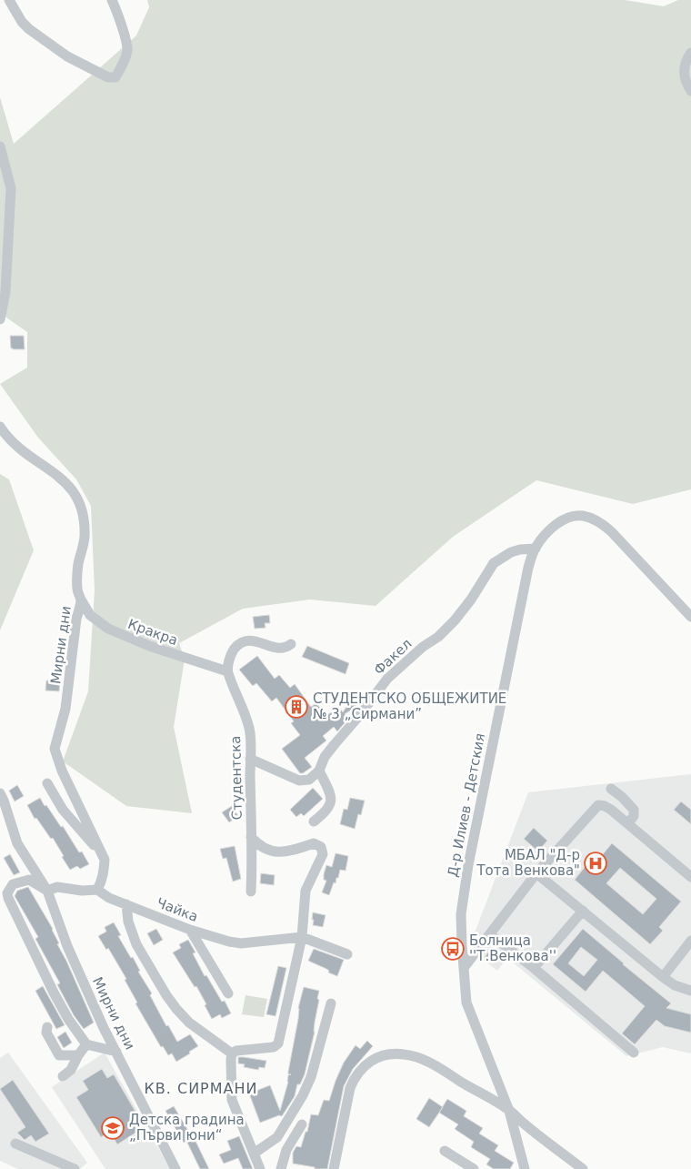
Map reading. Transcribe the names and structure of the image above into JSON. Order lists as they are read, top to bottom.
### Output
{
  "streets": {
    "street": [
      "Кракра",
      "Мирни дни",
      "Факел",
      "Студентска",
      "Д-р Илиев - Детския",
      "Чайка"
    ]
  },
  "crossings": [
    ["Кракра", "Мирни дни"],
    ["Кракра", "Студентска"],
    ["Мирни дни", "Чайка"],
    ["Факел", "Д-р Илиев - Детския"]
  ],
  "districts": ["КВ. СИРМАНИ"],
  "places": {
    "building": ["СТУДЕНТСКО ОБЩЕЖИТИЕ № 3 „Сирмани”"],
    "hospital": ["МБАЛ \"Д-р Тота Венкова\""],
    "bus stop": ["Болница ''Т.Венкова''"],
    "school or university": ["Детска градина „Първи юни“"]
  }
}
